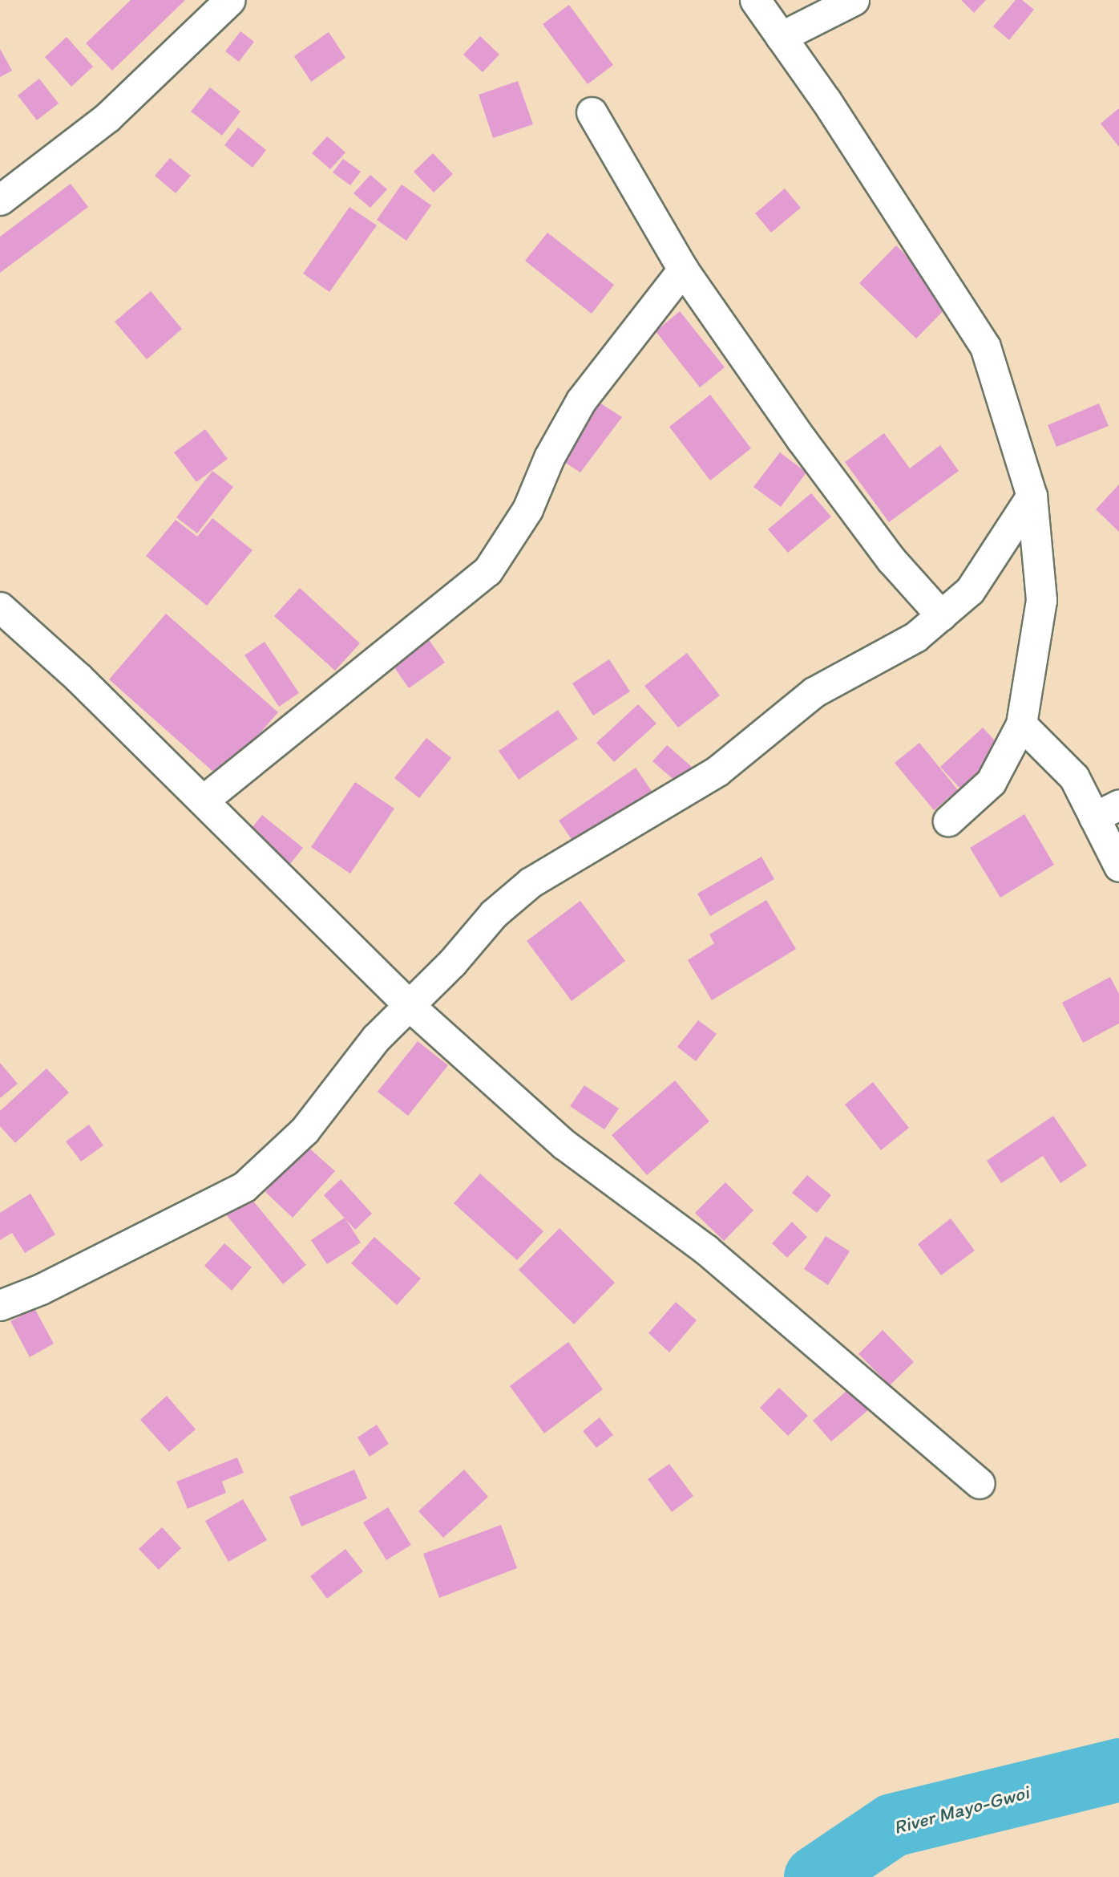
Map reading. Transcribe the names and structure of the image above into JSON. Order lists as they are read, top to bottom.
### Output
{
  "water": ["River Mayo-Gwoi"]
}
